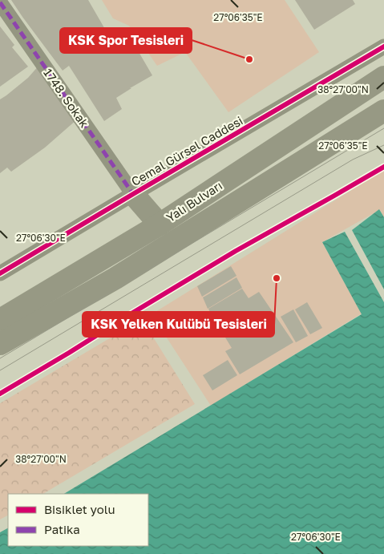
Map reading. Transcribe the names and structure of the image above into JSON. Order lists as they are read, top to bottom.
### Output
{
  "streets": {
    "main road": ["Yalı Bulvarı"],
    "street": ["1748. Sokak", "Cemal Gürsel Caddesi"]
  },
  "crossings": [
    ["1748. Sokak", "Cemal Gürsel Caddesi"]
  ],
  "places": ["KSK Spor Tesisleri", "KSK Yelken Kulübü Tesisleri"],
  "legend": ["Bisiklet yolu", "Patika"],
  "coordinates": ["27°06'35\"E", "38°27'00\"N", "27°06'30\"E"]
}
